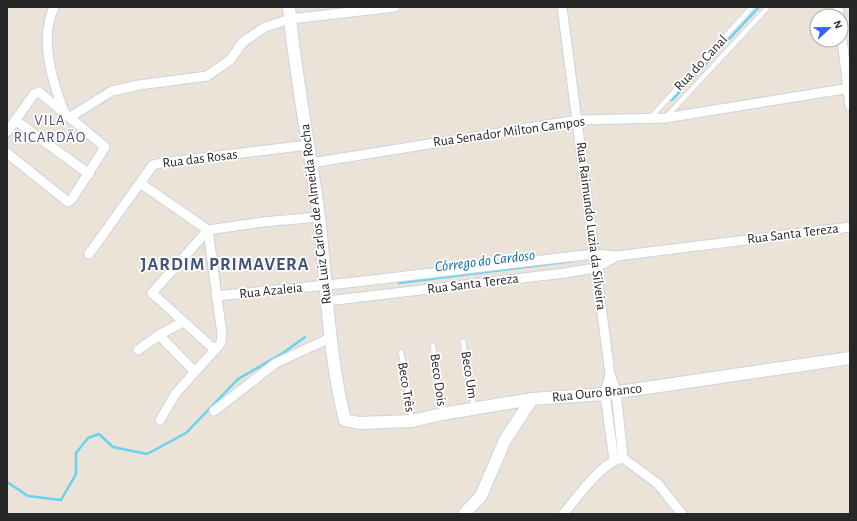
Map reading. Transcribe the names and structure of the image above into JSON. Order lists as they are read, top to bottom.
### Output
{
  "streets": {
    "street": [
      "Rua Senador Milton Campos",
      "Rua das Rosas",
      "Rua Luiz Carlos de Almeida Rocha",
      "Rua Raimundo Luzia da Silveira",
      "Rua Santa Tereza",
      "Rua Azaleia",
      "Rua Ouro Branco"
    ],
    "lane": [
      "Rua do Canal",
      "Beco Um",
      "Beco Dois",
      "Beco Três"
    ]
  },
  "crossings": [
    ["Rua do Canal", "Rua Senador Milton Campos"],
    ["Rua Senador Milton Campos", "Rua Luiz Carlos de Almeida Rocha"],
    ["Rua Senador Milton Campos", "Rua Raimundo Luzia da Silveira"],
    ["Rua das Rosas", "Rua Luiz Carlos de Almeida Rocha"],
    ["Rua Luiz Carlos de Almeida Rocha", "Rua Santa Tereza"],
    ["Rua Luiz Carlos de Almeida Rocha", "Rua Azaleia"],
    ["Rua Luiz Carlos de Almeida Rocha", "Rua Ouro Branco"],
    ["Rua Raimundo Luzia da Silveira", "Rua Santa Tereza"],
    ["Rua Raimundo Luzia da Silveira", "Rua Ouro Branco"],
    ["Rua Santa Tereza", "Rua Azaleia"],
    ["Beco Um", "Rua Ouro Branco"],
    ["Beco Dois", "Rua Ouro Branco"],
    ["Beco Três", "Rua Ouro Branco"]
  ],
  "districts": ["VILA RICARDÃO", "JARDIM PRIMAVERA"],
  "water": ["Córrego do Cardoso"],
  "north": "right"
}
